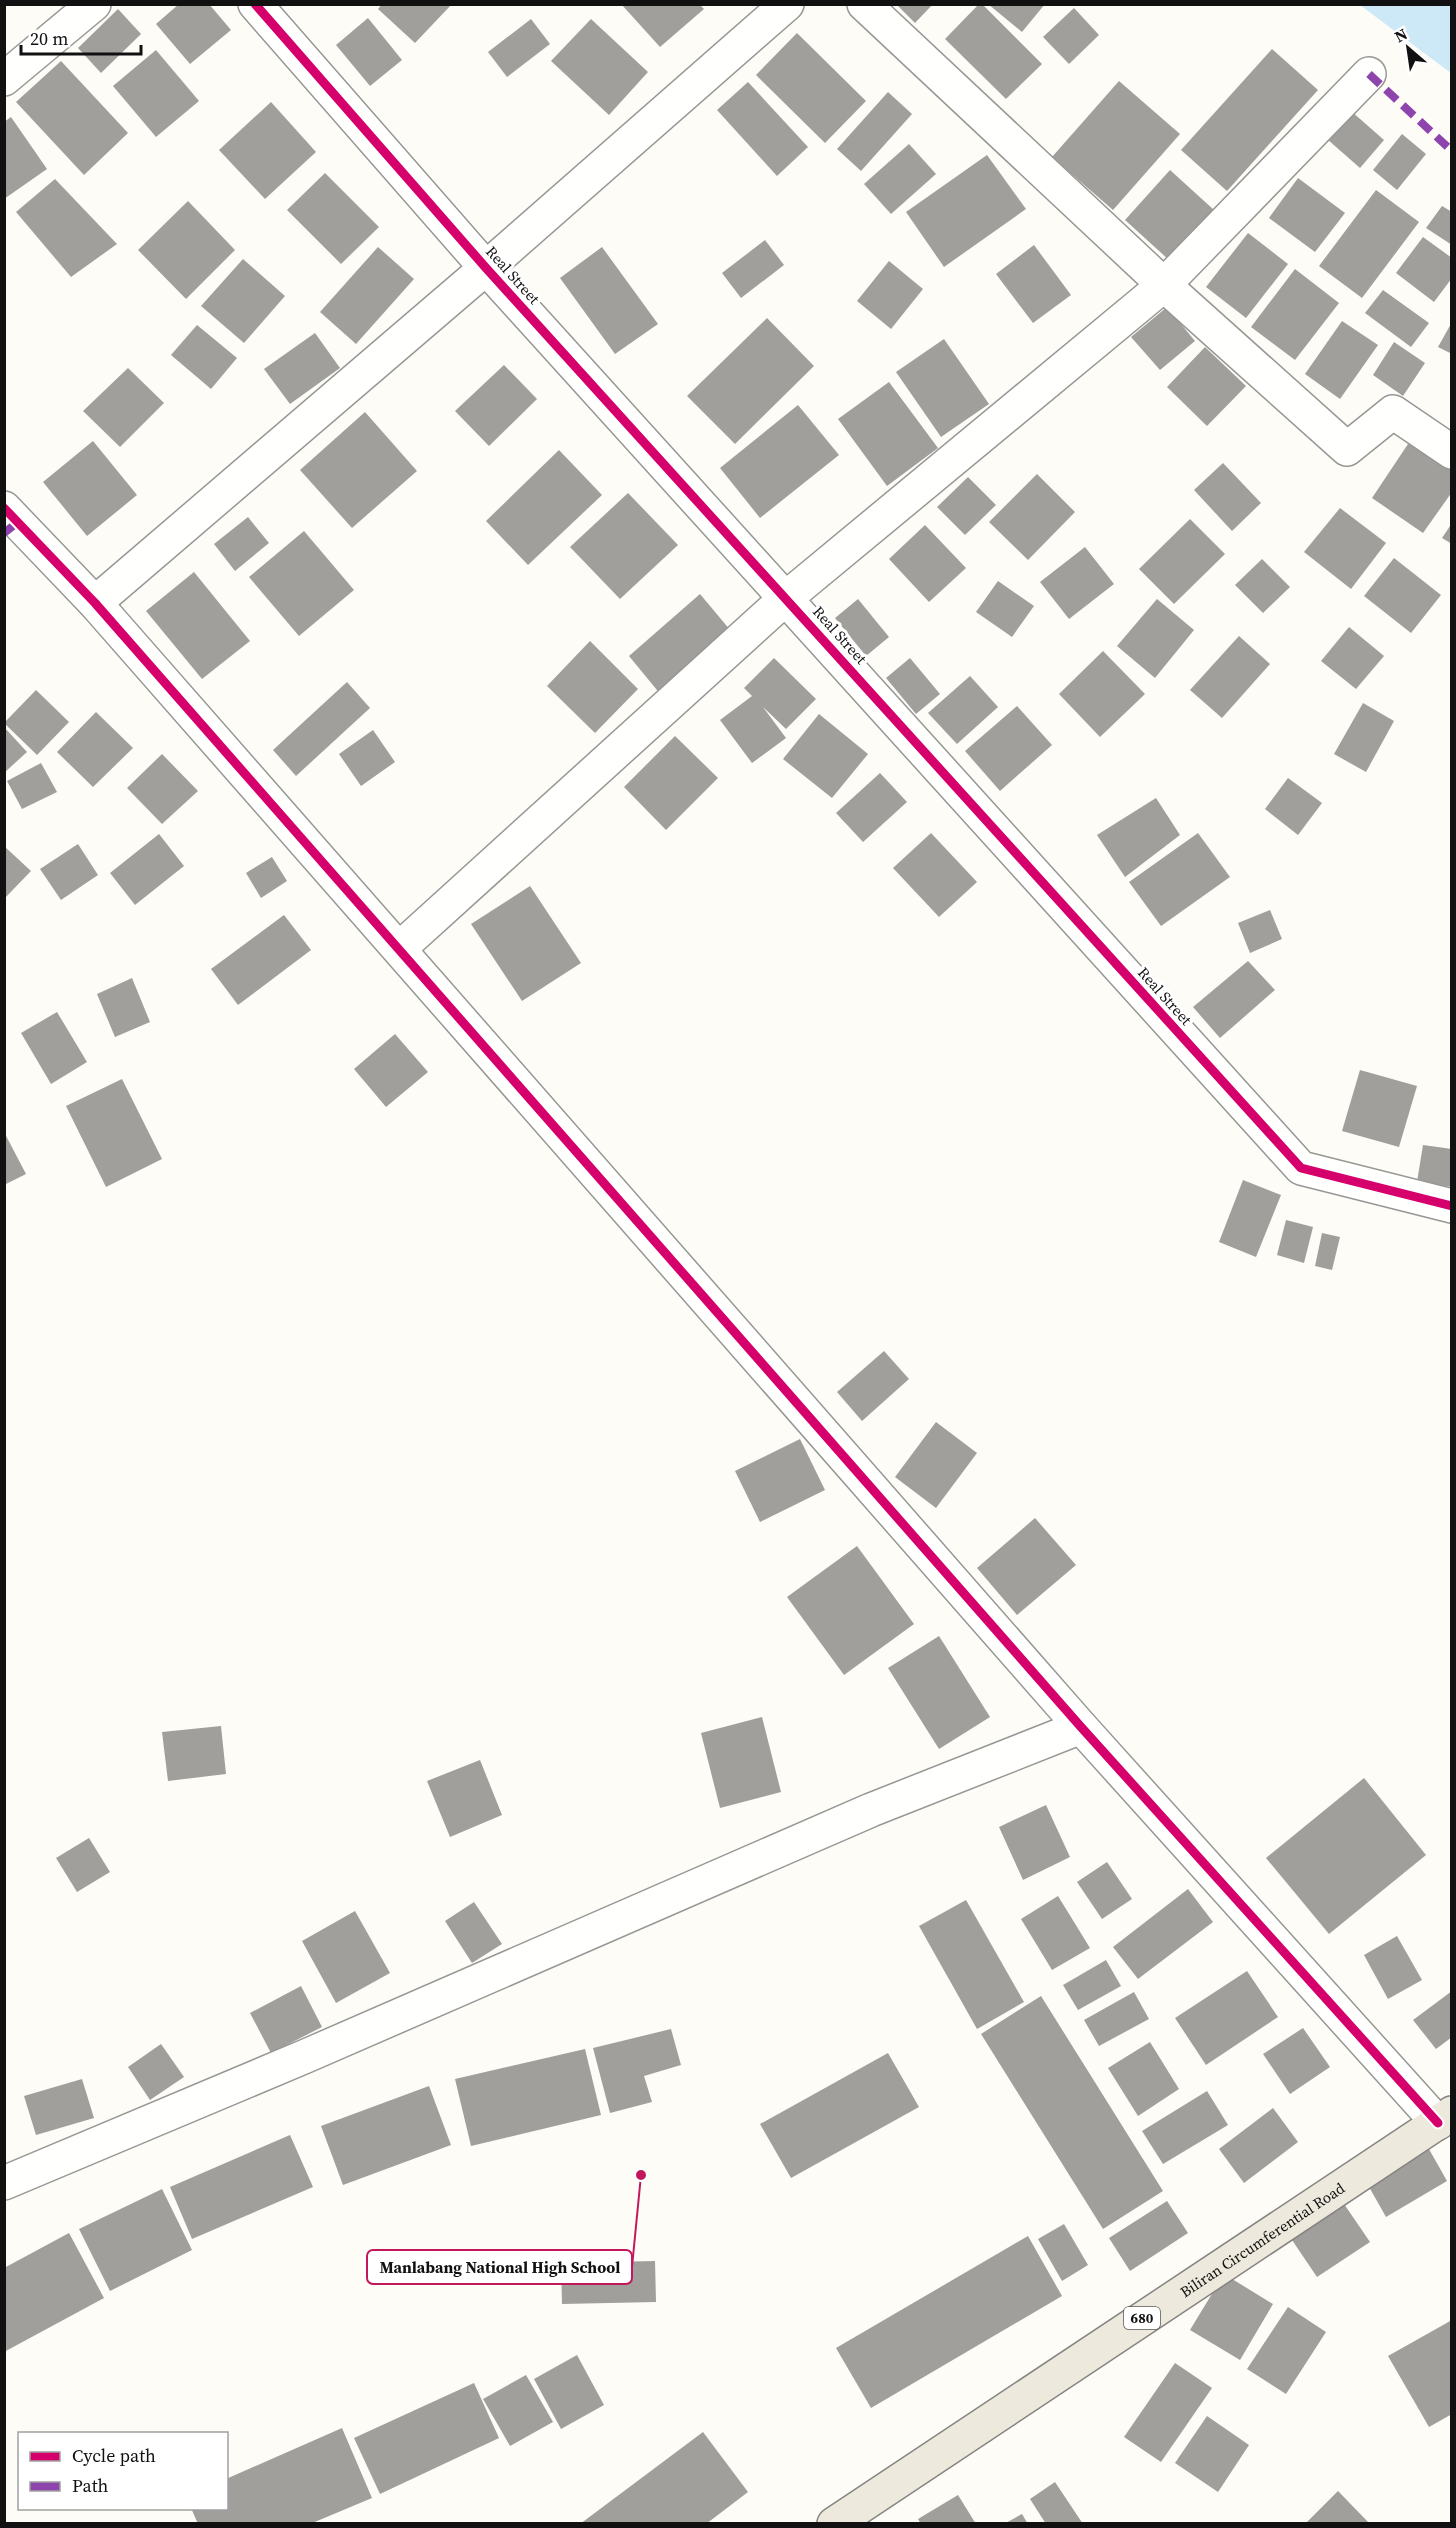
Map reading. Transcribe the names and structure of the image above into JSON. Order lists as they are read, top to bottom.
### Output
{
  "streets": {
    "main road": ["Biliran Circumferential Road", "680"],
    "street": ["Real Street"]
  },
  "places": ["Manlabang National High School"],
  "legend": ["Cycle path", "Path"],
  "scale_bar": "20 m",
  "north": "top left"
}
